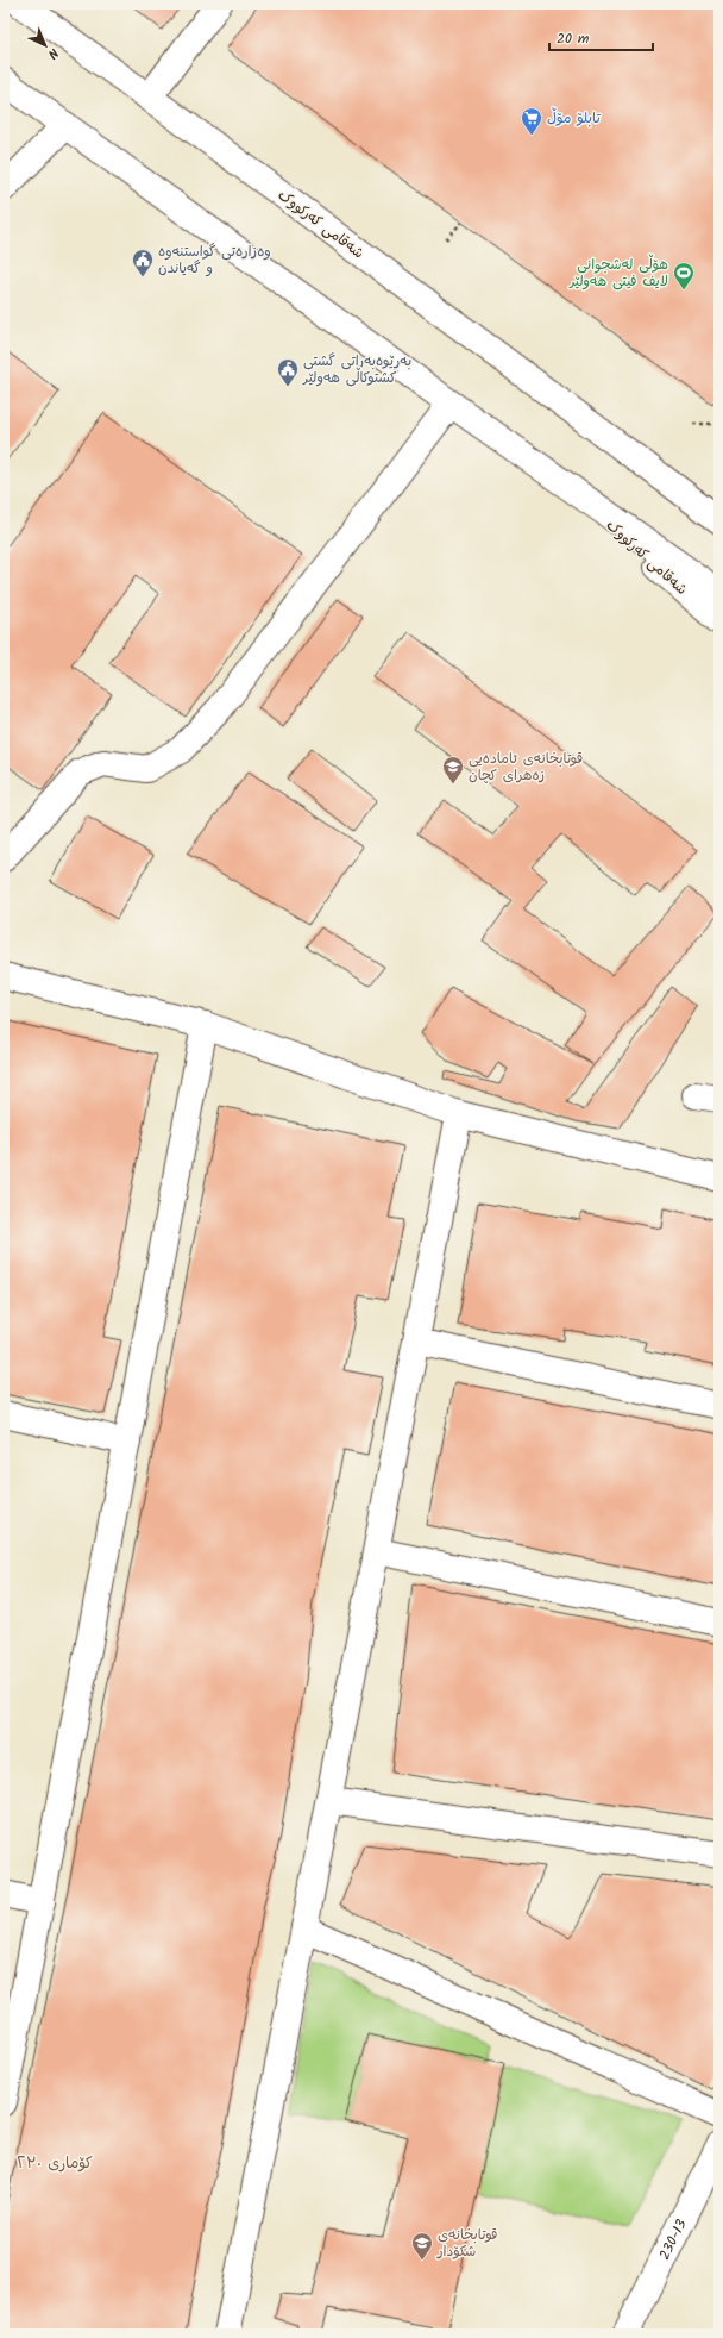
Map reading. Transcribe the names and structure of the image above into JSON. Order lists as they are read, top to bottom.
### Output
{
  "streets": {
    "main road": ["شەقامی کەرکووک", "230-13"]
  },
  "districts": ["کۆماری ٢٣٠"],
  "places": {
    "supermarket": ["تابلۆ مۆڵ"],
    "public building": ["وەزارەتی گواستنەوە و گەیاندن", "بەڕێوەبەراتی گشتی کشتوکاڵی هەولێر"],
    "sports": ["هۆڵی لەشجوانی لایف فیتی هەولێر"],
    "school or university": ["قوتابخانەی ئامادەیی زەهرای کچان", "قوتابخانەی شكۆدار"]
  },
  "scale_bar": "20 m",
  "north": "bottom right"
}
